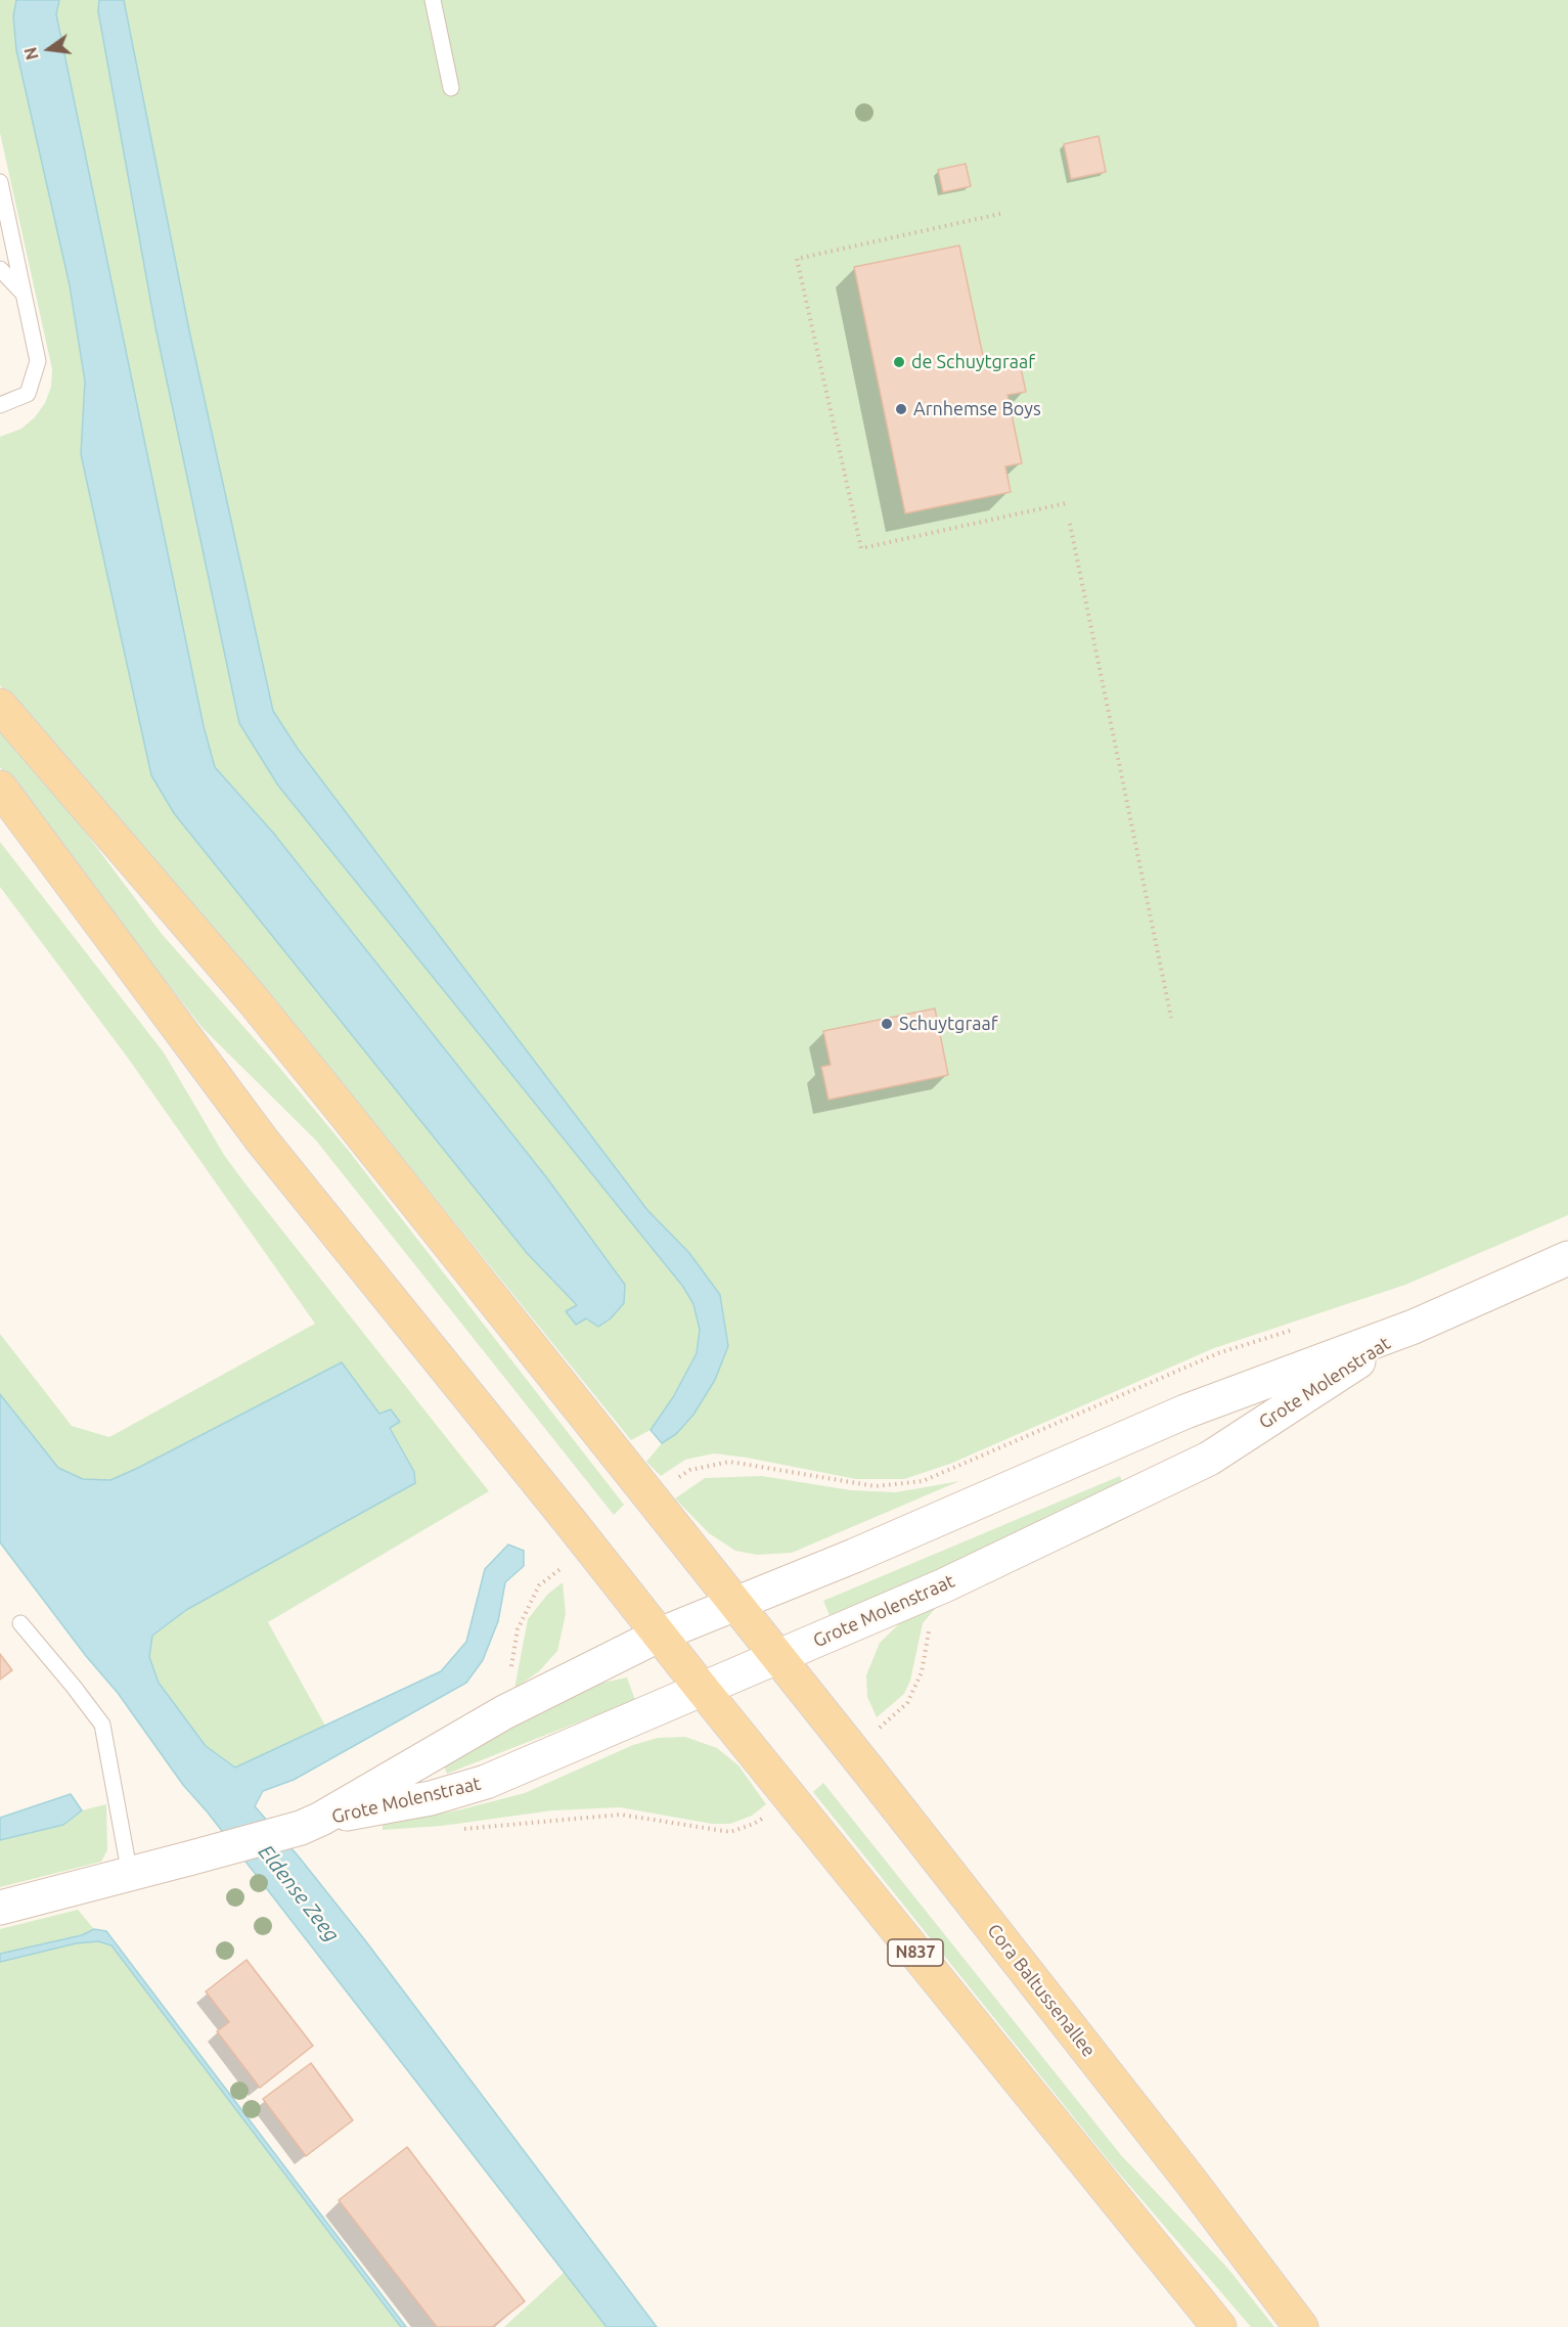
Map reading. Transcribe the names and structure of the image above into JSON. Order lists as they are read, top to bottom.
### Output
{
  "streets": {
    "main road": ["N837", "Cora Baltussenallee"],
    "street": ["Grote Molenstraat"]
  },
  "crossings": [
    ["Grote Molenstraat", "N837"],
    ["Grote Molenstraat", "Cora Baltussenallee"]
  ],
  "water": ["Eldense Zeeg"],
  "places": ["de Schuytgraaf", "Arnhemse Boys", "Schuytgraaf"],
  "north": "left"
}
